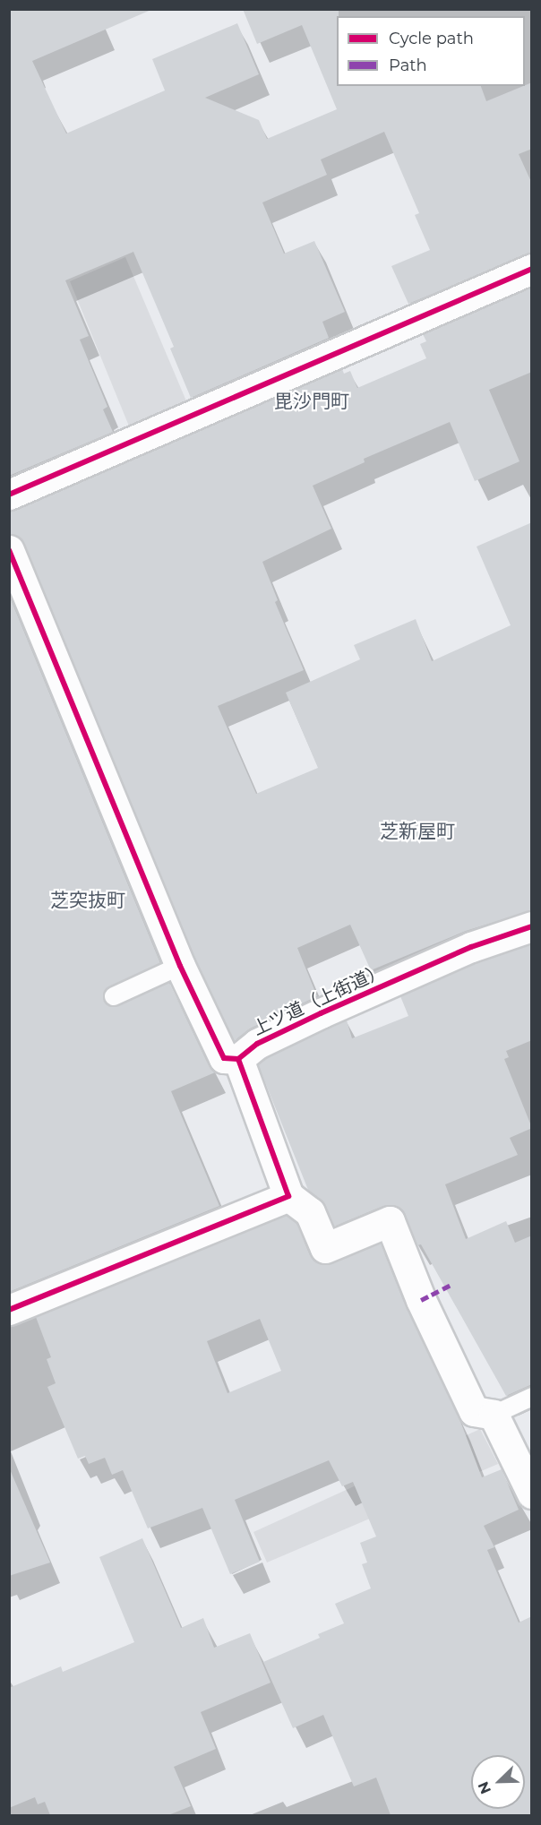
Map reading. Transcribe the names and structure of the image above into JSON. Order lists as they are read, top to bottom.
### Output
{
  "streets": {
    "street": ["上ツ道（上街道）"]
  },
  "districts": ["毘沙門町", "芝新屋町", "芝突抜町"],
  "legend": ["Cycle path", "Path"],
  "north": "bottom left"
}
